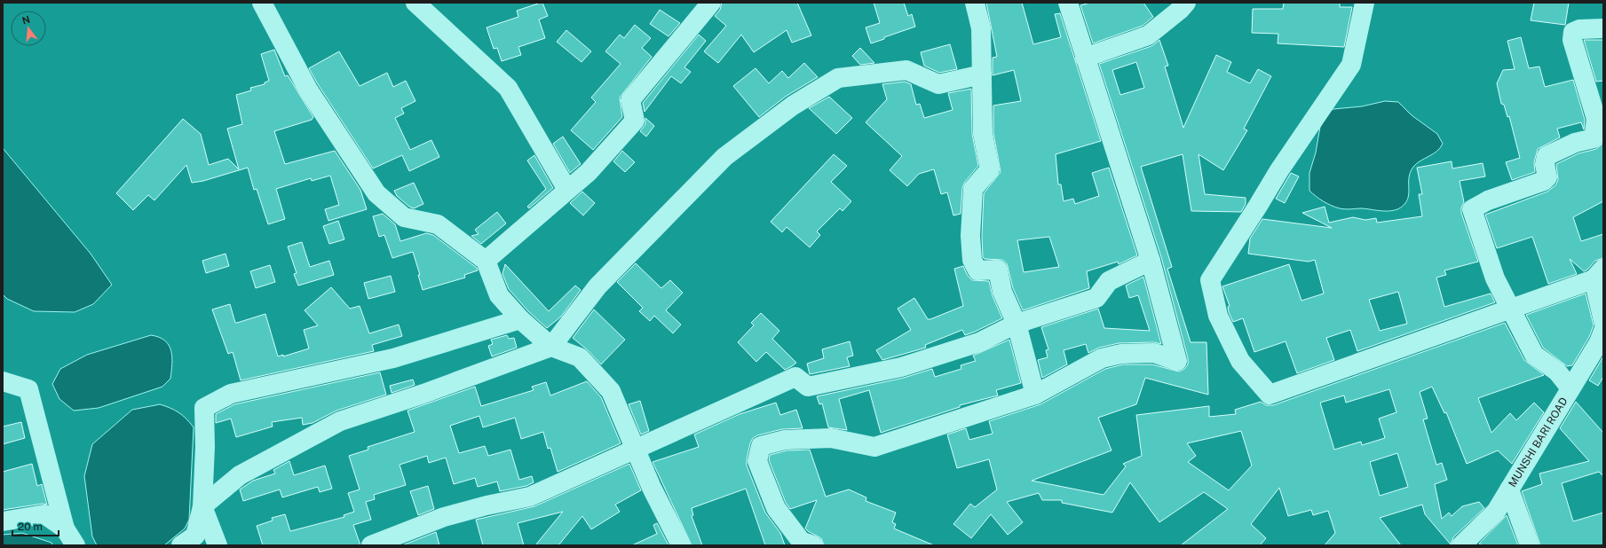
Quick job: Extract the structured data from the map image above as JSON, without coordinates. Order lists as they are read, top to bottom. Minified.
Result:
{"streets":{"street":["MUNSHI BARI ROAD"]},"scale_bar":"20 m","north":"top"}
